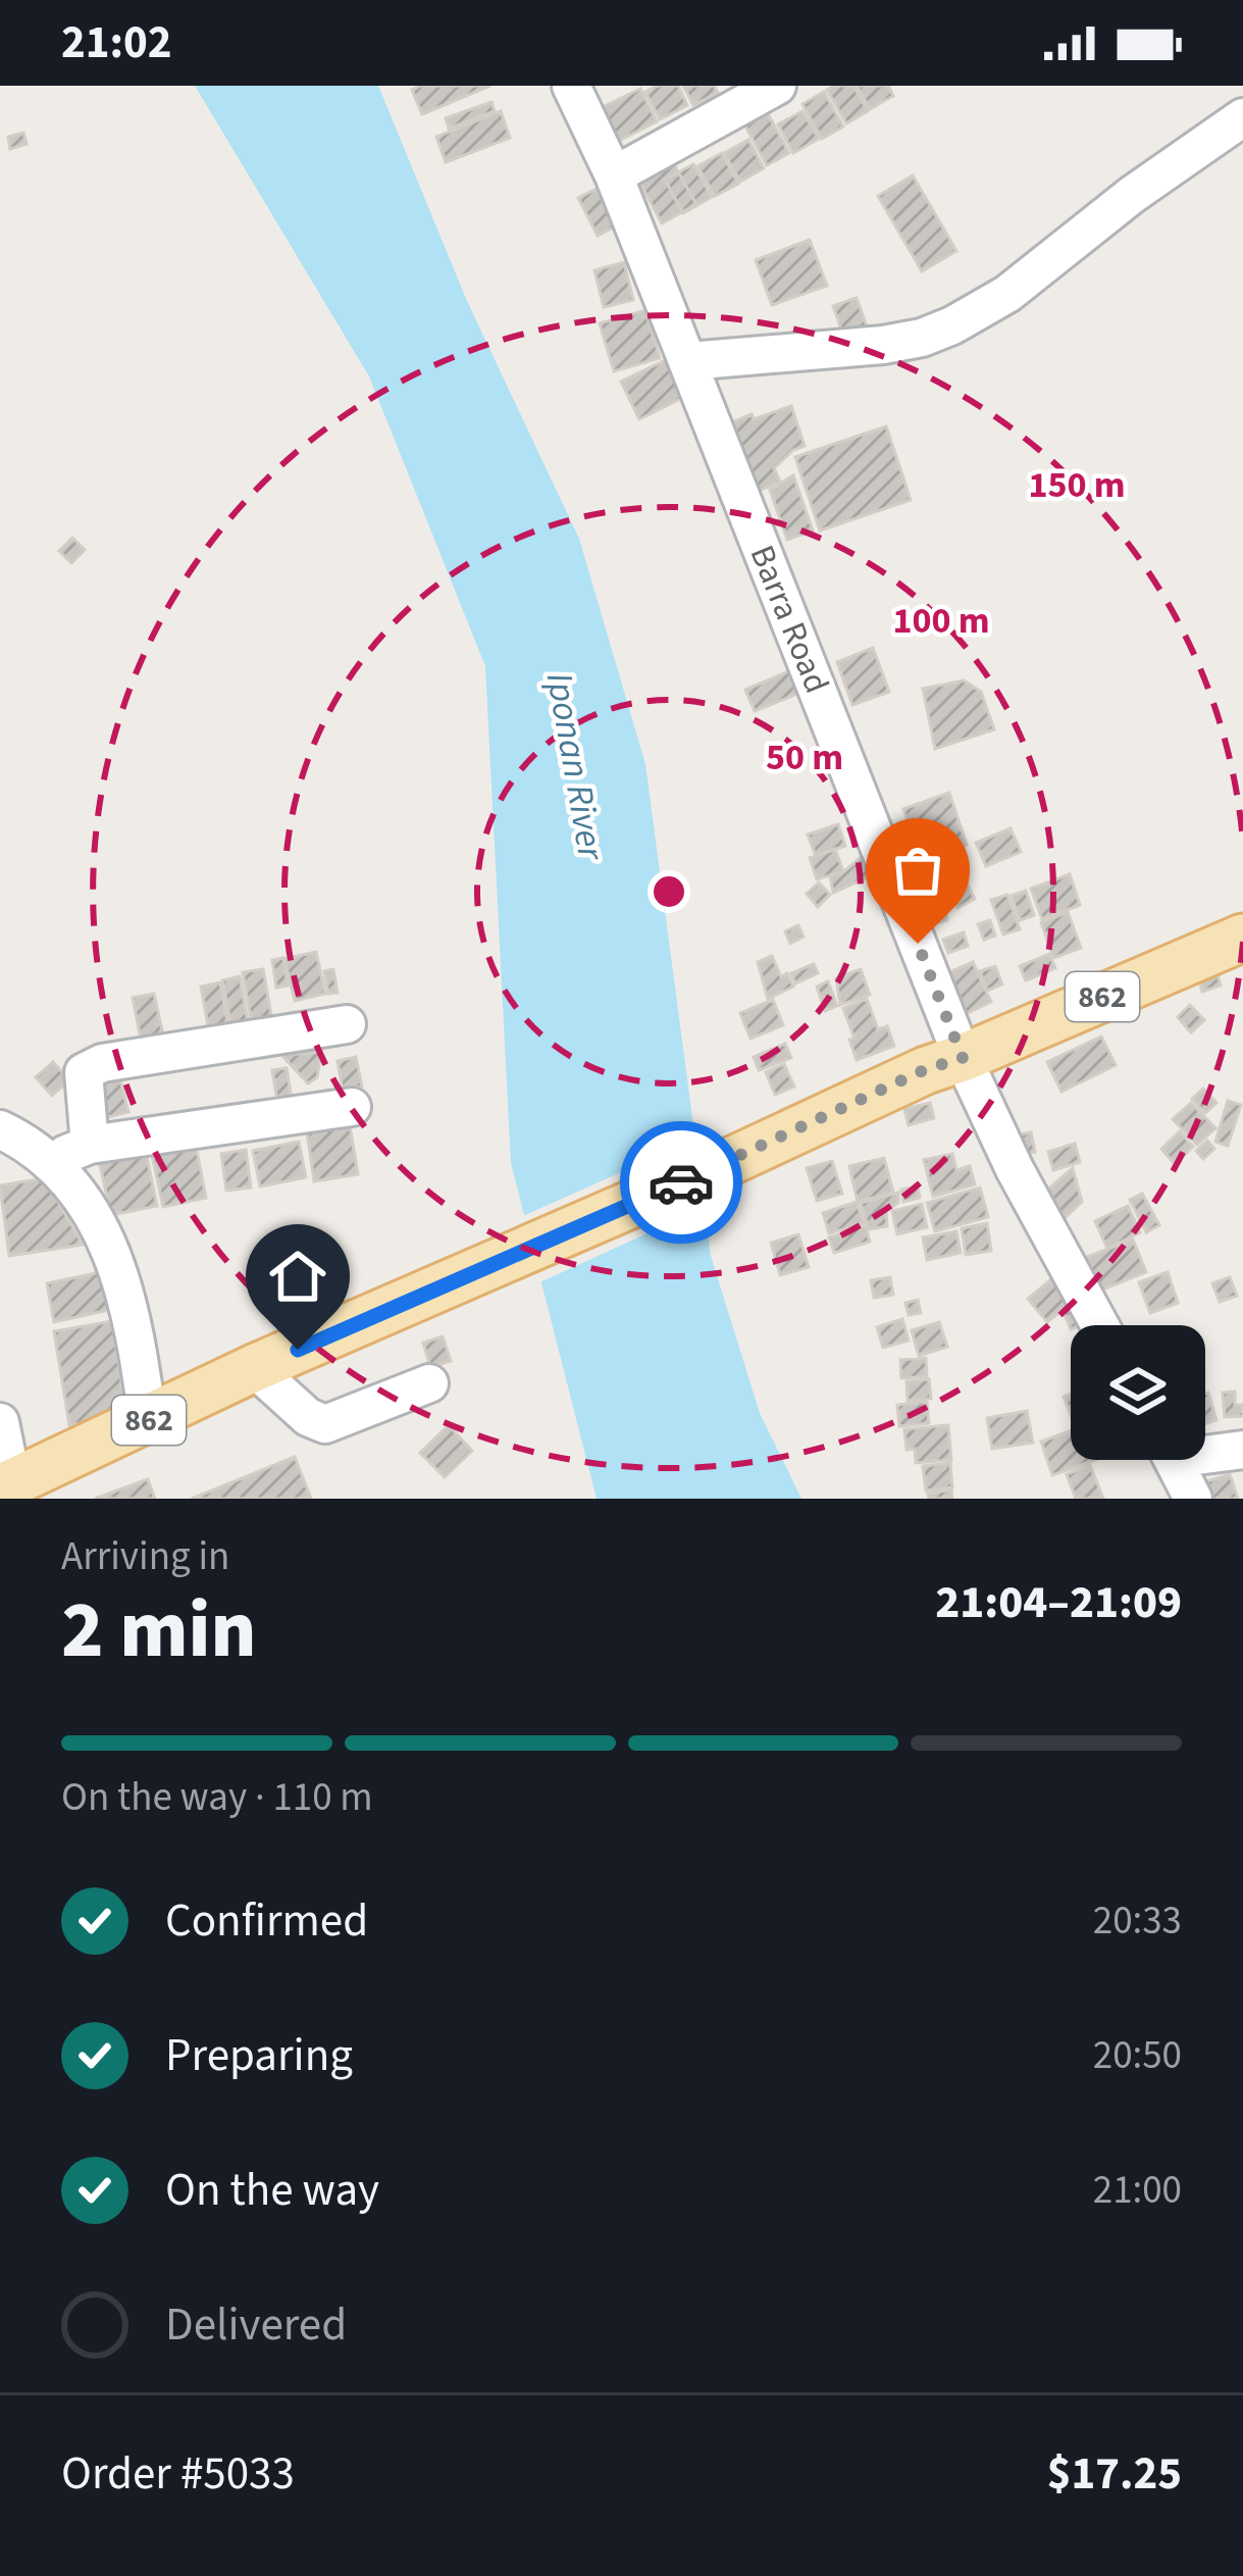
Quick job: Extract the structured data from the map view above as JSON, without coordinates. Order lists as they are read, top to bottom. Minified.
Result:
{"streets":{"main road":["862"],"street":["Barra Road"]},"crossings":[["Barra Road","862"]],"water":["Iponan River"],"page":{"status":"21:02","heading":["2 min","Arriving in","21:04–21:09"],"panel":["Order #5033","$17.25"],"bar":"On the way · 110 m","list":[["Confirmed","20:33"],["Preparing","20:50"],["On the way","21:00"],"Delivered"]},"rings":["150 m","100 m","50 m"]}
